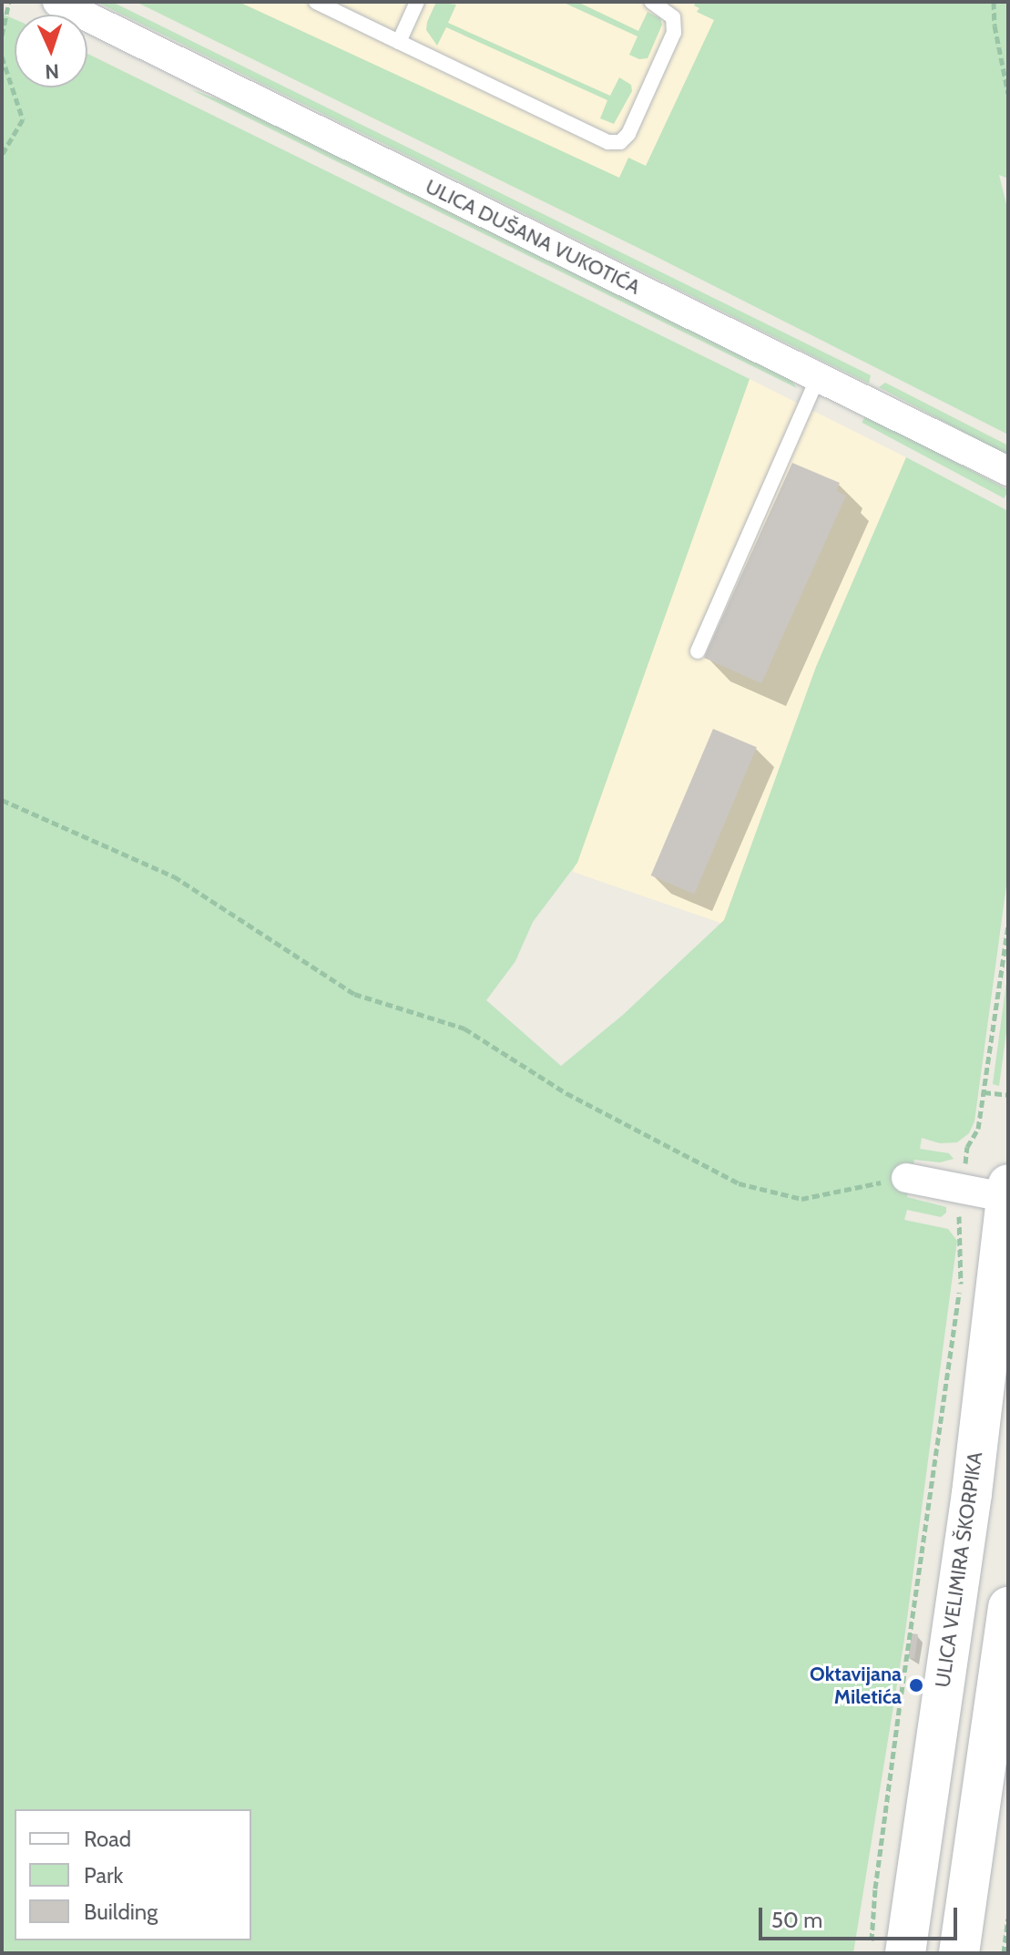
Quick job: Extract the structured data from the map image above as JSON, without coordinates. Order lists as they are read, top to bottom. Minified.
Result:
{"streets":{"main road":["ULICA VELIMIRA ŠKORPIKA"],"street":["ULICA DUŠANA VUKOTIĆA"]},"places":["Oktavijana Miletića"],"legend":["Road","Park","Building"],"scale_bar":"50 m","north":"bottom"}
